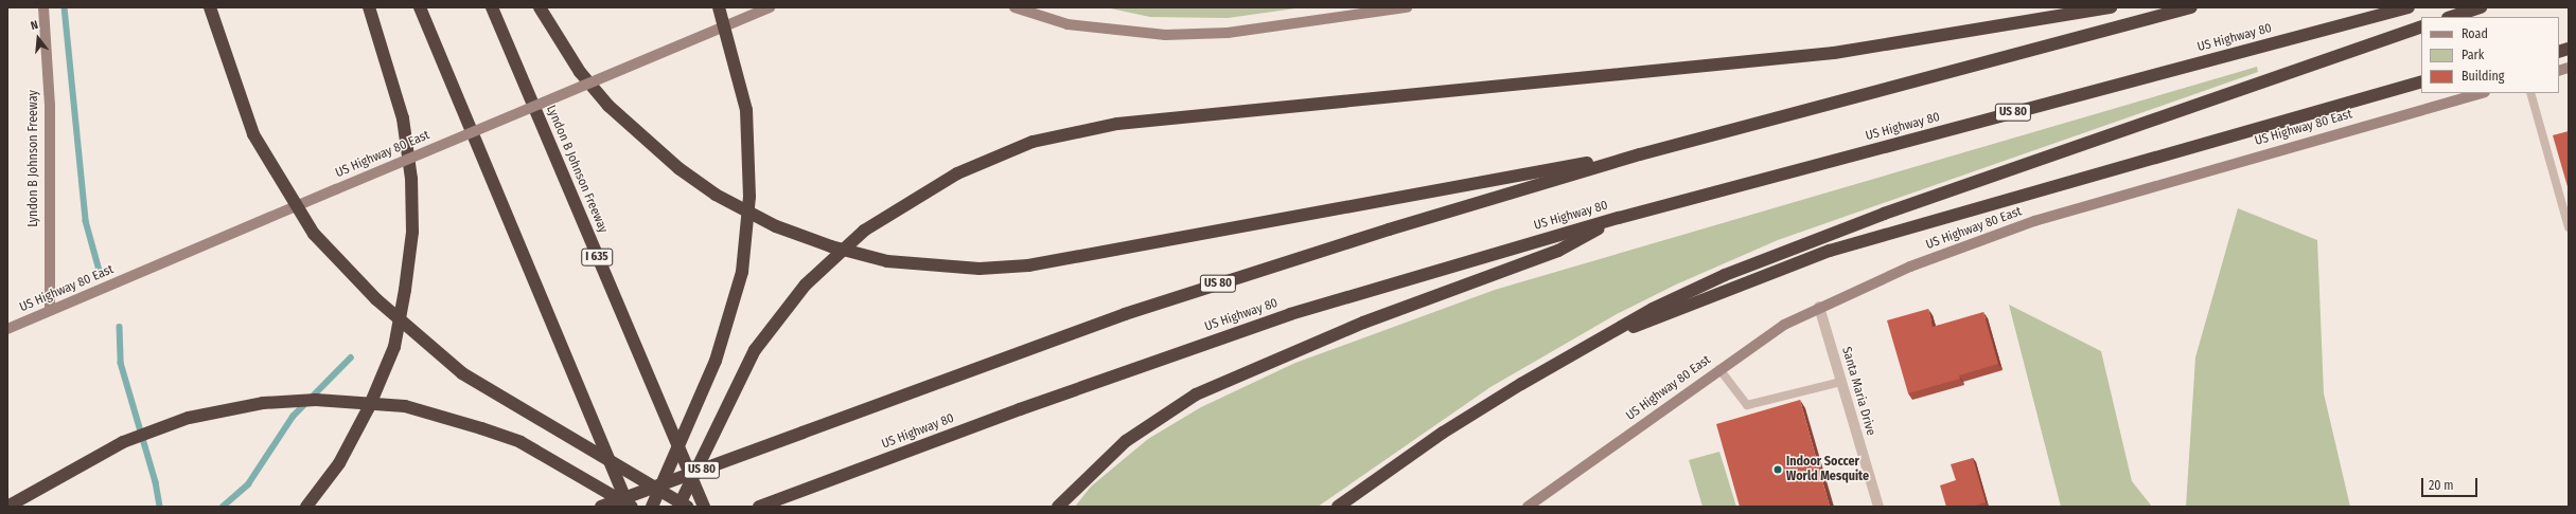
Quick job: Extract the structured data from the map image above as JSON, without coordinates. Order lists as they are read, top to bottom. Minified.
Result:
{"streets":{"highway":["US Highway 80","US 80","Lyndon B Johnson Freeway","I 635"],"main road":["US Highway 80 East"],"street":["Santa Maria Drive"]},"crossings":[["US Highway 80 East","Lyndon B Johnson Freeway"],["US Highway 80 East","Santa Maria Drive"]],"places":["Indoor Soccer World Mesquite"],"legend":["Road","Park","Building"],"scale_bar":"20 m","north":"top"}
